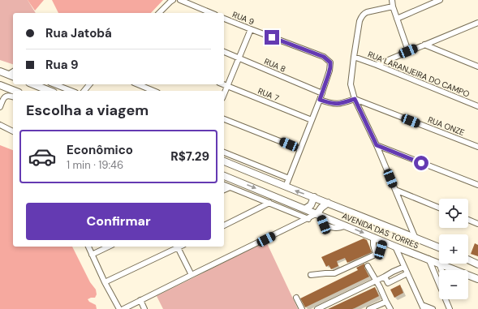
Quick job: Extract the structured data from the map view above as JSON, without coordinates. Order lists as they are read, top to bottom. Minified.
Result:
{"streets":{"main road":["AVENIDA DAS TORRES"],"street":["RUA 9","RUA 8","RUA LARANJEIRA DO CAMPO","RUA 7","RUA ONZE"]},"crossings":[["RUA 9","RUA 8"]],"page":{"banner":["Rua Jatobá","Rua 9"],"heading":"Escolha a viagem","list":[{"name":"Econômico","note":"1 min · 19:46","value":"R$7.29"}],"buttons":"Confirmar","map_buttons":["+","−"]}}
